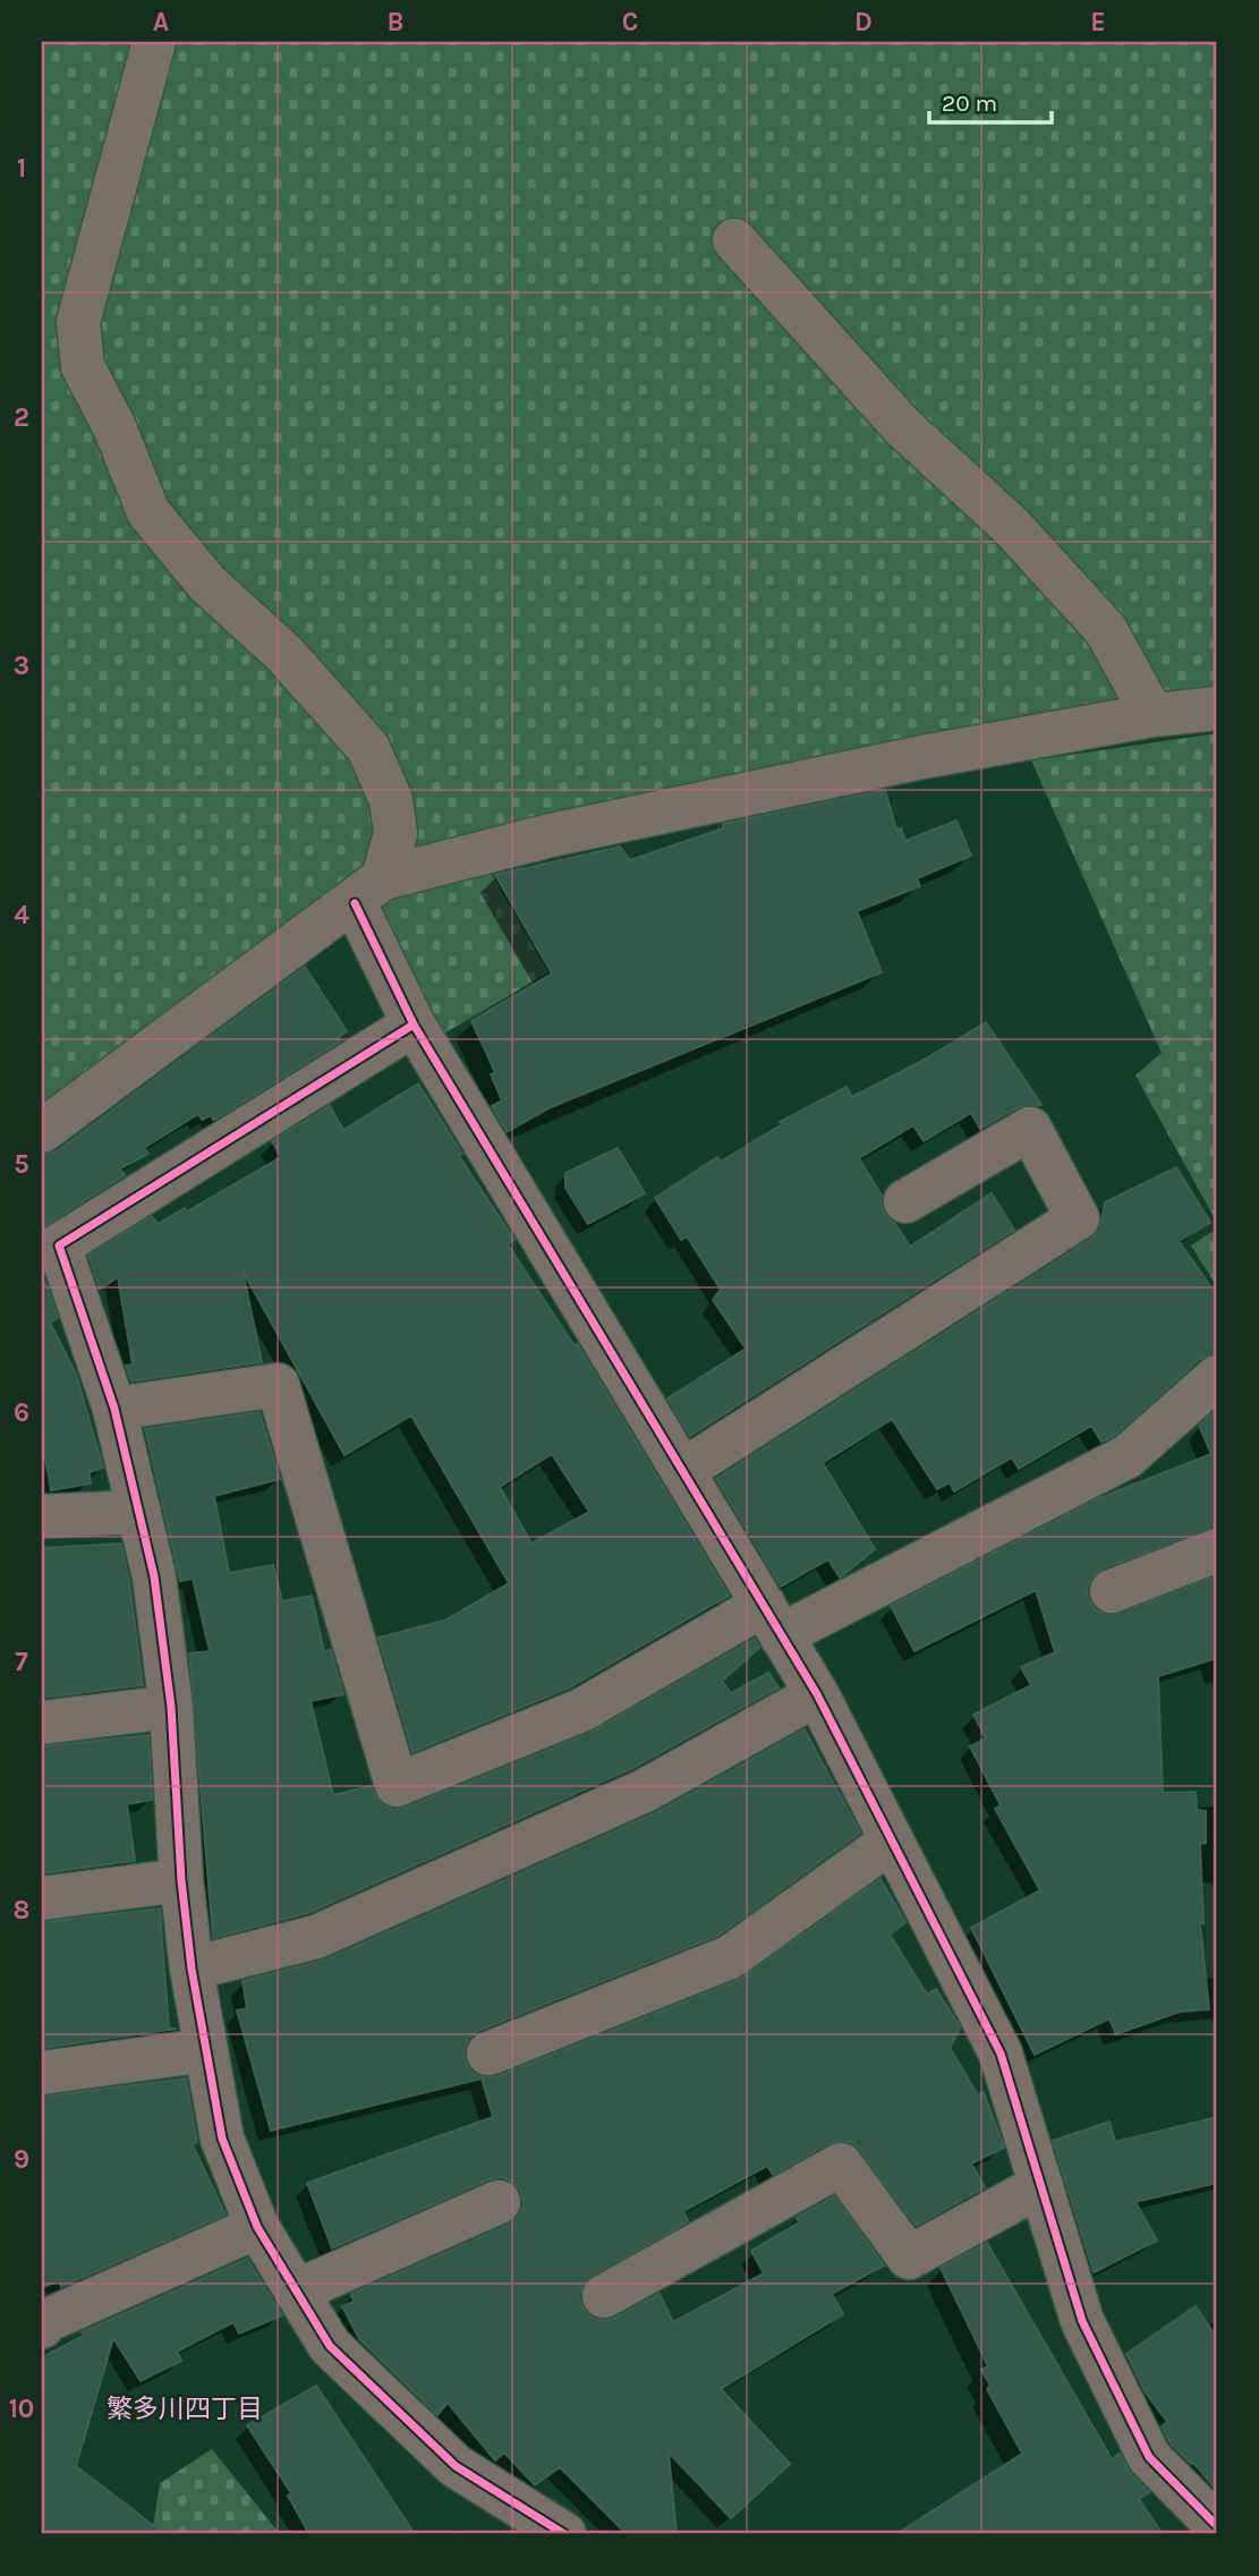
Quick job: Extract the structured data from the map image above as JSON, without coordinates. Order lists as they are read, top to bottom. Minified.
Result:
{"districts":["繁多川四丁目"],"scale_bar":"20 m","grid":{"columns":["A","B","C","D","E"],"rows":["1","2","3","4","5","6","7","8","9","10"]}}
